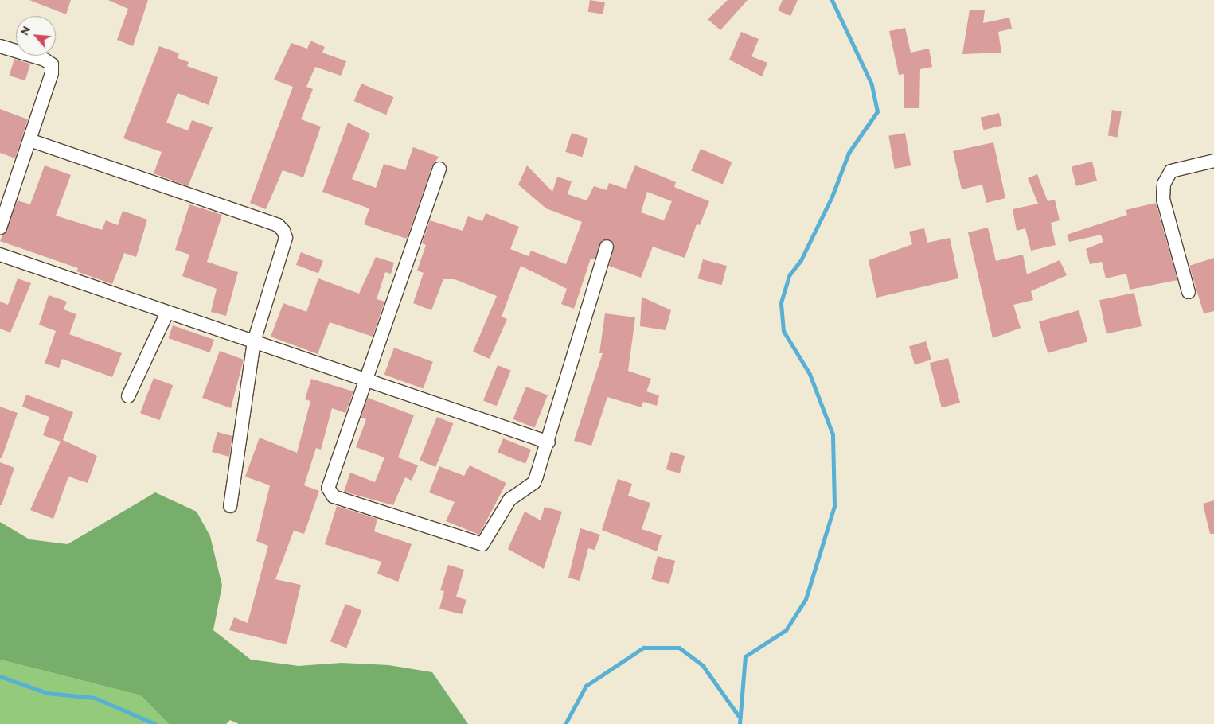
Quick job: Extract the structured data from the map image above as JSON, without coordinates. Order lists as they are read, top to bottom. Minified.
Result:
{"north":"top left"}
